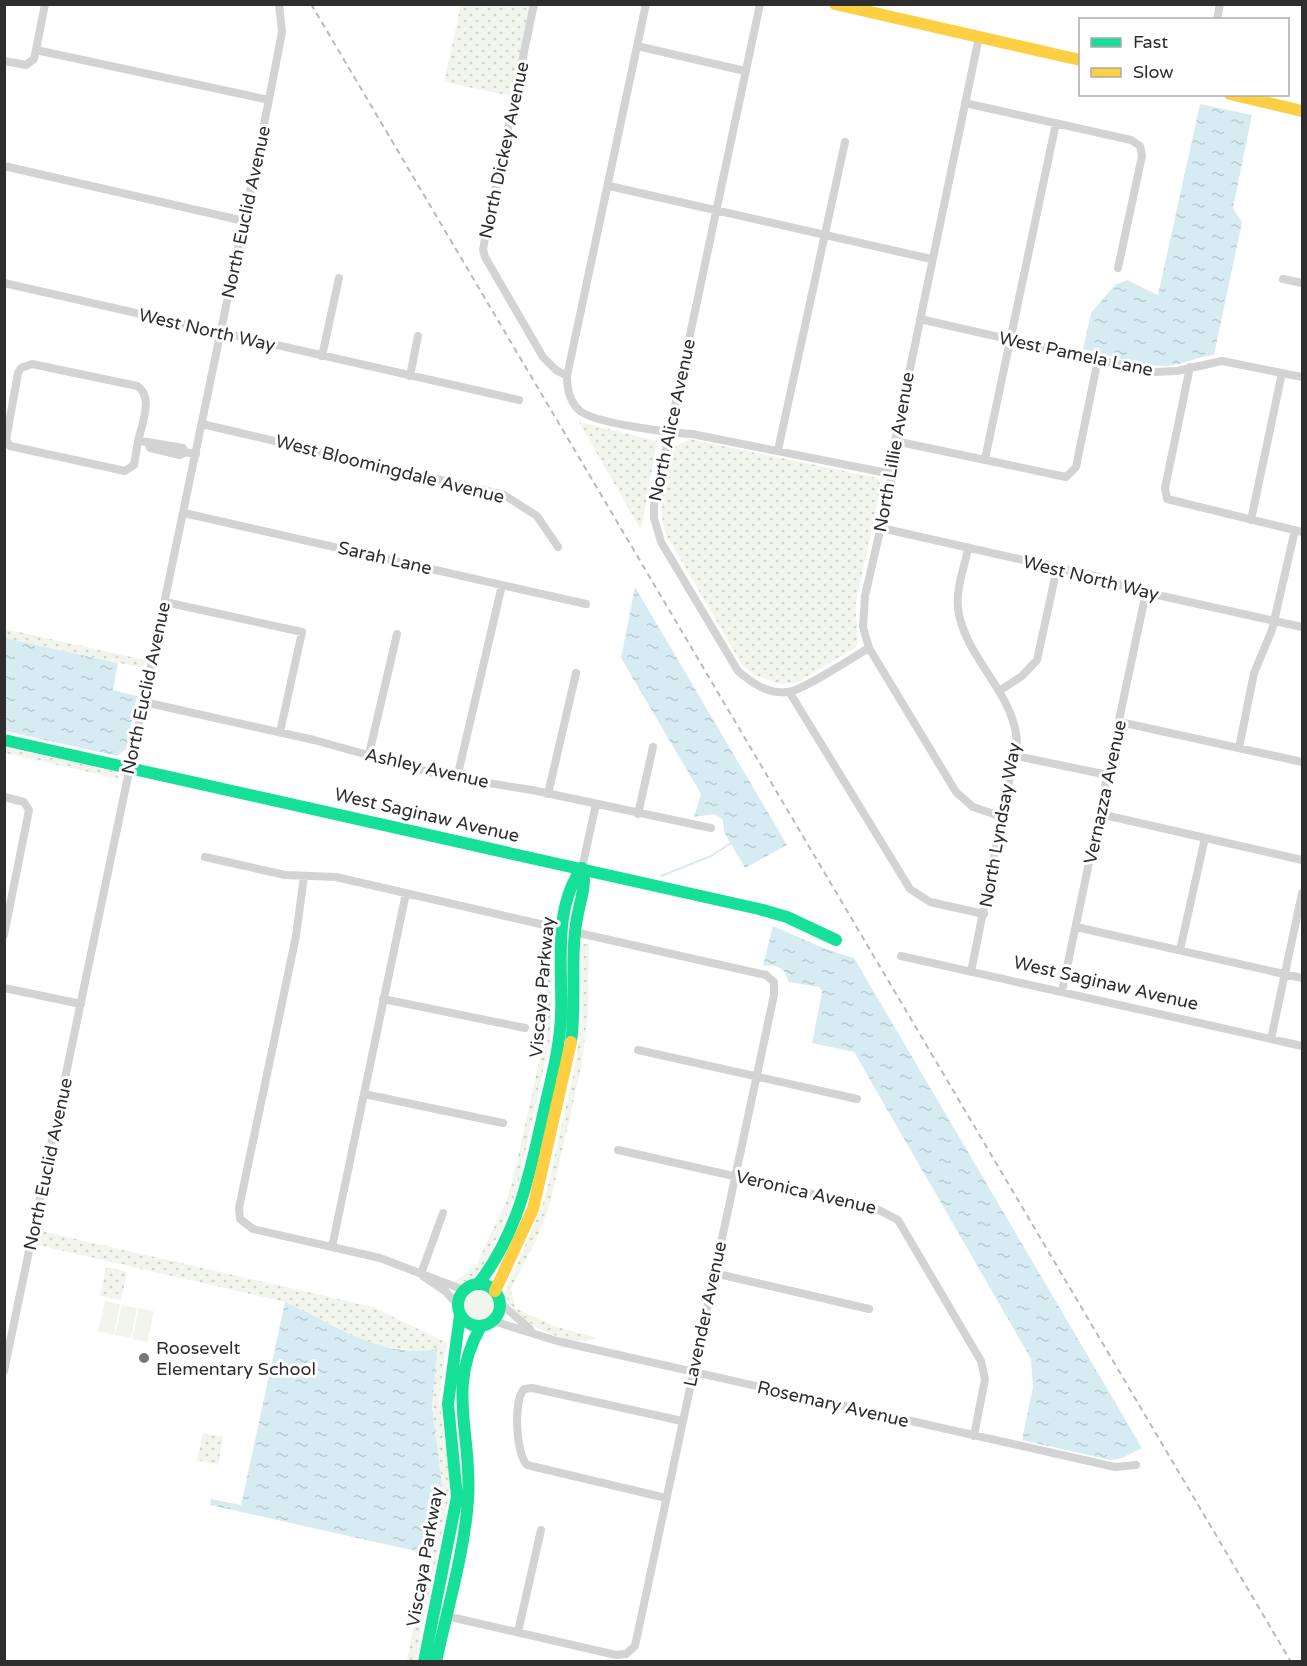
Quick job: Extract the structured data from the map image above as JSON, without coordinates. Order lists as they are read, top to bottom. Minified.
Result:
{"streets":{"street":["North Dickey Avenue","North Euclid Avenue","West North Way","West Pamela Lane","North Alice Avenue","North Lillie Avenue","West Bloomingdale Avenue","Sarah Lane","Ashley Avenue","Vernazza Avenue","West Saginaw Avenue","North Lyndsay Way","Viscaya Parkway","Veronica Avenue","Lavender Avenue","Rosemary Avenue"]},"crossings":[["North Euclid Avenue","West North Way"],["North Euclid Avenue","West Bloomingdale Avenue"],["North Euclid Avenue","Sarah Lane"],["North Euclid Avenue","Ashley Avenue"],["North Euclid Avenue","West Saginaw Avenue"],["West North Way","North Lillie Avenue"],["West North Way","Vernazza Avenue"],["West North Way","North Lyndsay Way"],["West Pamela Lane","North Lillie Avenue"],["North Lillie Avenue","North Lyndsay Way"],["Vernazza Avenue","West Saginaw Avenue"],["West Saginaw Avenue","North Lyndsay Way"],["West Saginaw Avenue","Viscaya Parkway"],["Viscaya Parkway","Lavender Avenue"],["Viscaya Parkway","Rosemary Avenue"],["Veronica Avenue","Lavender Avenue"],["Veronica Avenue","Rosemary Avenue"],["Lavender Avenue","Rosemary Avenue"]],"places":["Roosevelt Elementary School"],"legend":["Fast","Slow"]}
